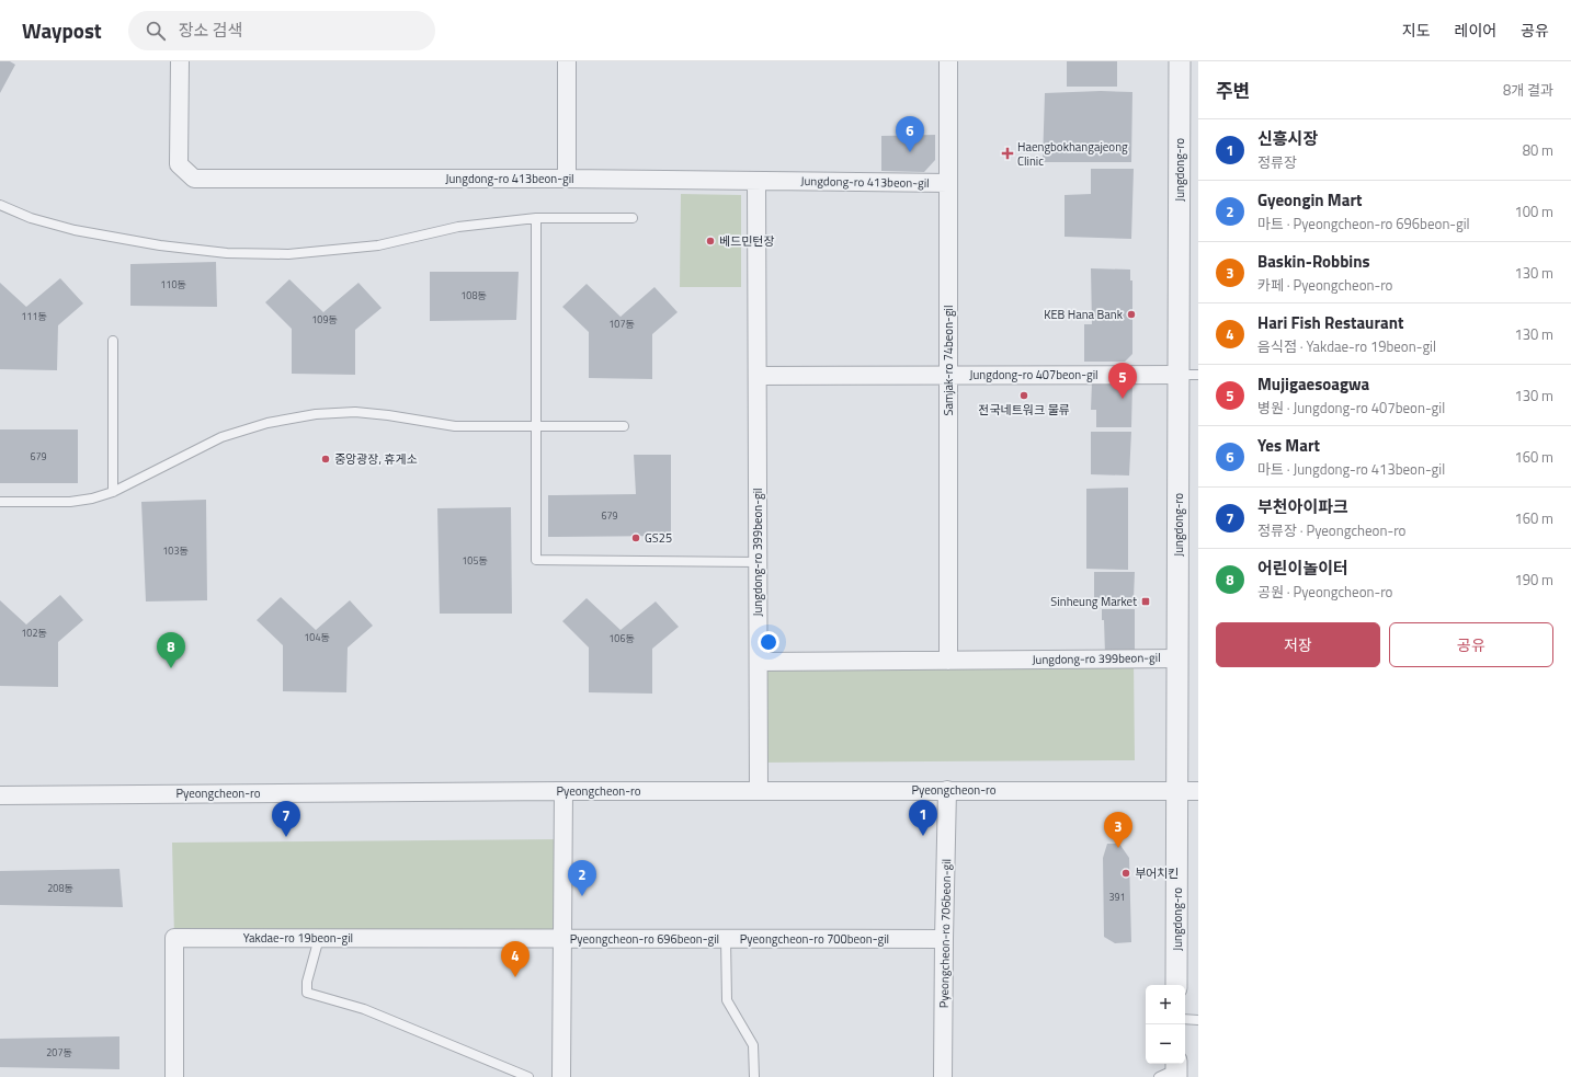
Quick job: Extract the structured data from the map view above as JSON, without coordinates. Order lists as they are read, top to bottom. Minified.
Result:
{"streets":{"street":["Jungdong-ro","Jungdong-ro 413beon-gil","Samjak-ro 74beon-gil","Jungdong-ro 407beon-gil","Jungdong-ro 399beon-gil","Pyeongcheon-ro","Pyeongcheon-ro 706beon-gil","Yakdae-ro 19beon-gil","Pyeongcheon-ro 696beon-gil","Pyeongcheon-ro 700beon-gil"]},"crossings":[["Jungdong-ro","Jungdong-ro 407beon-gil"],["Jungdong-ro","Jungdong-ro 399beon-gil"],["Jungdong-ro","Pyeongcheon-ro"],["Jungdong-ro 413beon-gil","Samjak-ro 74beon-gil"],["Jungdong-ro 413beon-gil","Jungdong-ro 399beon-gil"],["Samjak-ro 74beon-gil","Jungdong-ro 407beon-gil"],["Samjak-ro 74beon-gil","Jungdong-ro 399beon-gil"],["Jungdong-ro 407beon-gil","Jungdong-ro 399beon-gil"],["Pyeongcheon-ro","Pyeongcheon-ro 706beon-gil"],["Pyeongcheon-ro","Pyeongcheon-ro 696beon-gil"],["Pyeongcheon-ro 706beon-gil","Pyeongcheon-ro 700beon-gil"],["Yakdae-ro 19beon-gil","Pyeongcheon-ro 696beon-gil"],["Pyeongcheon-ro 696beon-gil","Pyeongcheon-ro 700beon-gil"]],"places":{"health":["Haengbokhangajeong Clinic"],"other":["베드민턴장","KEB Hana Bank","전국네트워크 물류","중앙광장, 휴게소","GS25","부어치킨"],"transit":["Sinheung Market"]},"house_numbers":["110동","108동","111동","109동","107동","679","679","103동","105동","102동","104동","106동","208동","391","207동"],"page":{"header":"Waypost","search":"장소 검색","nav":["지도","레이어","공유"],"heading":["주변","8개 결과"],"pins":["6","5","8","1","7","3","2","4"],"list":[{"mark":"1","name":"신흥시장","note":"정류장","value":"80 m"},{"mark":"2","name":"Gyeongin Mart","note":"마트 · Pyeongcheon-ro 696beon-gil","value":"100 m"},{"mark":"3","name":"Baskin-Robbins","note":"카페 · Pyeongcheon-ro","value":"130 m"},{"mark":"4","name":"Hari Fish Restaurant","note":"음식점 · Yakdae-ro 19beon-gil","value":"130 m"},{"mark":"5","name":"Mujigaesoagwa","note":"병원 · Jungdong-ro 407beon-gil","value":"130 m"},{"mark":"6","name":"Yes Mart","note":"마트 · Jungdong-ro 413beon-gil","value":"160 m"},{"mark":"7","name":"부천아이파크","note":"정류장 · Pyeongcheon-ro","value":"160 m"},{"mark":"8","name":"어린이놀이터","note":"공원 · Pyeongcheon-ro","value":"190 m"}],"buttons":["저장","공유"],"map_buttons":["+","−"]}}
